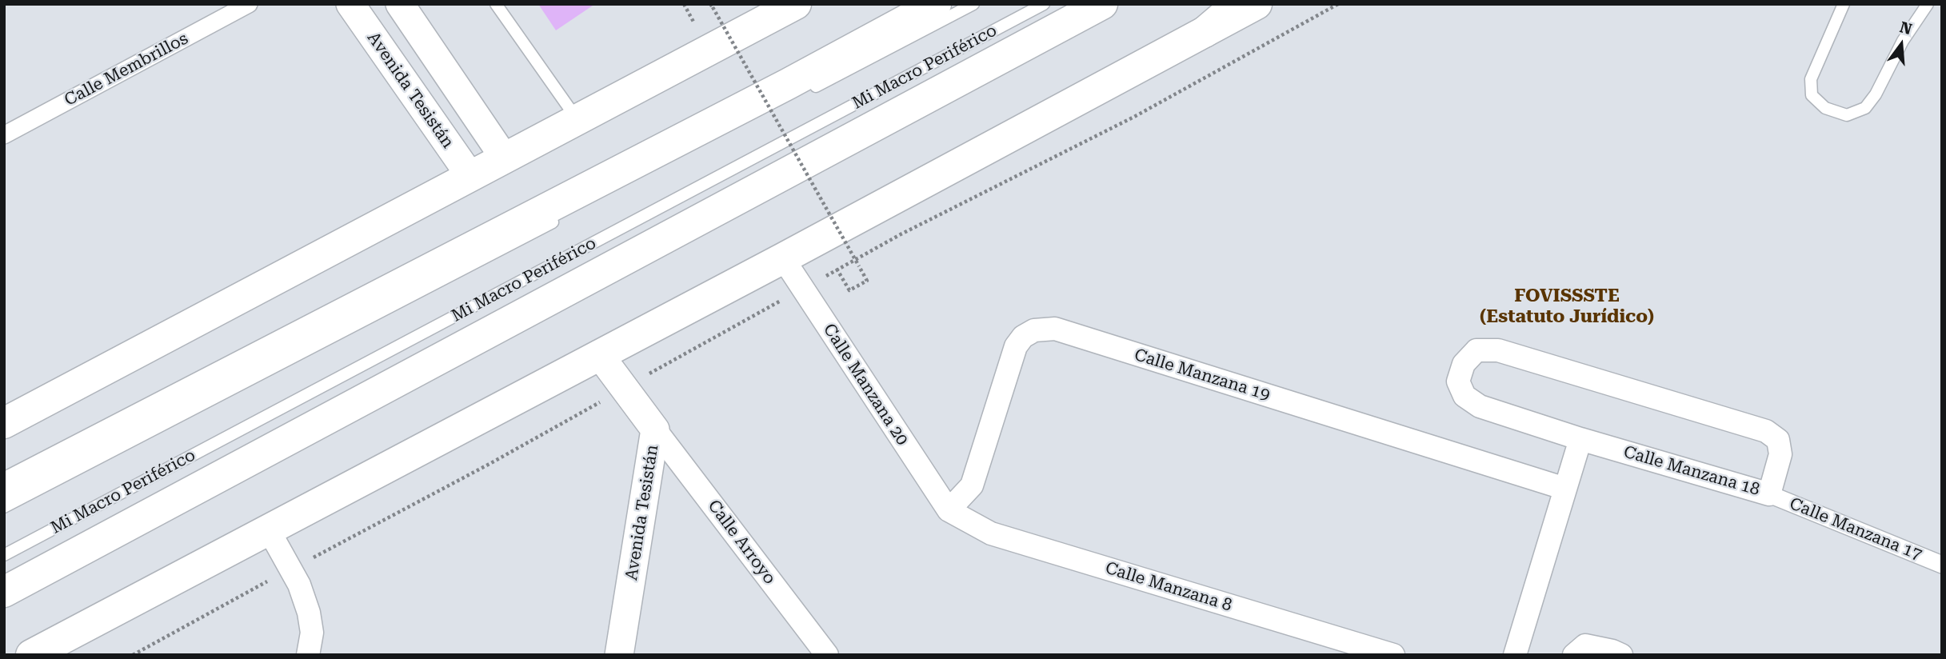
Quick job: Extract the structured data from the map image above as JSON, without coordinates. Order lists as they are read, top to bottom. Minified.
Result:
{"streets":{"street":["Calle Membrillos","Avenida Tesistán","Calle Manzana 19","Calle Manzana 20","Calle Manzana 18","Calle Manzana 17","Calle Arroyo","Calle Manzana 8"],"lane":["Mi Macro Periférico"]},"crossings":[["Avenida Tesistán","Calle Arroyo"],["Calle Manzana 19","Calle Manzana 20"],["Calle Manzana 19","Calle Manzana 8"],["Calle Manzana 20","Calle Manzana 8"],["Calle Manzana 18","Calle Manzana 17"]],"districts":["FOVISSSTE (Estatuto Jurídico)"],"north":"top"}
